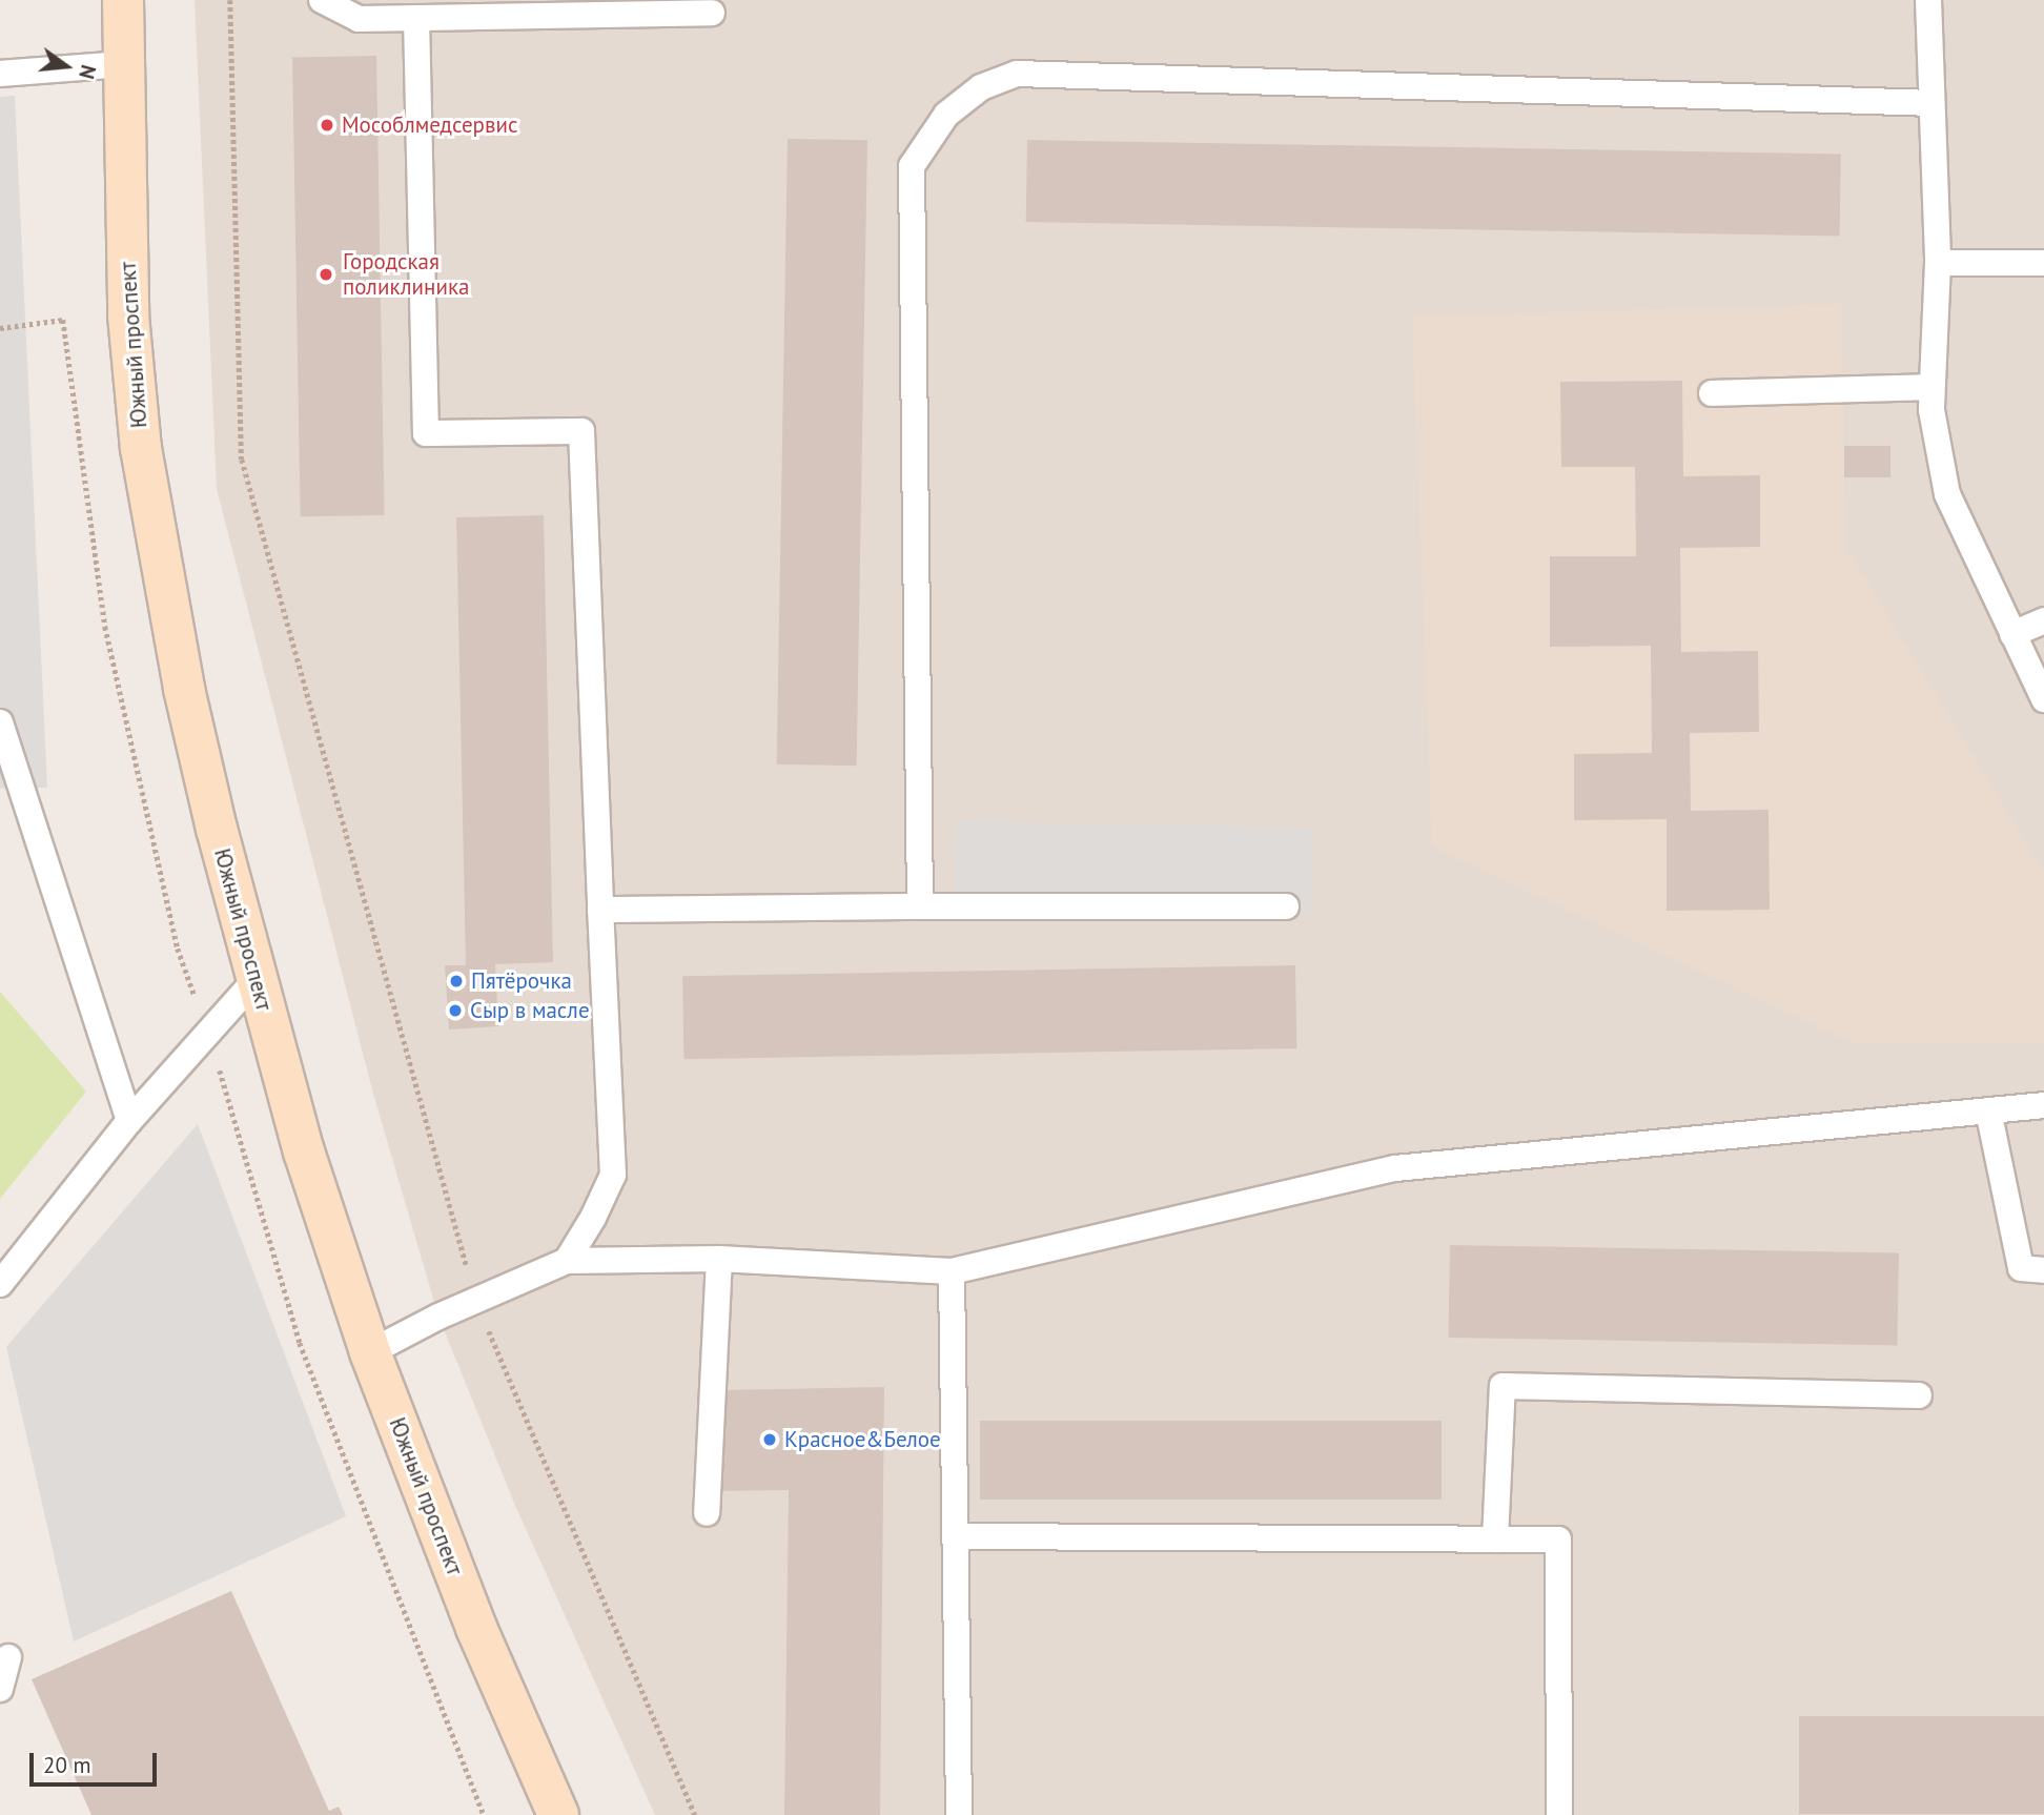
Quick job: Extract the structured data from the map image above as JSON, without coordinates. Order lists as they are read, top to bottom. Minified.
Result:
{"streets":{"main road":["Южный проспект"]},"places":["Мособлмедсервис","Городская поликлиника","Пятёрочка","Сыр в масле","Красное&Белое"],"scale_bar":"20 m","north":"right"}
